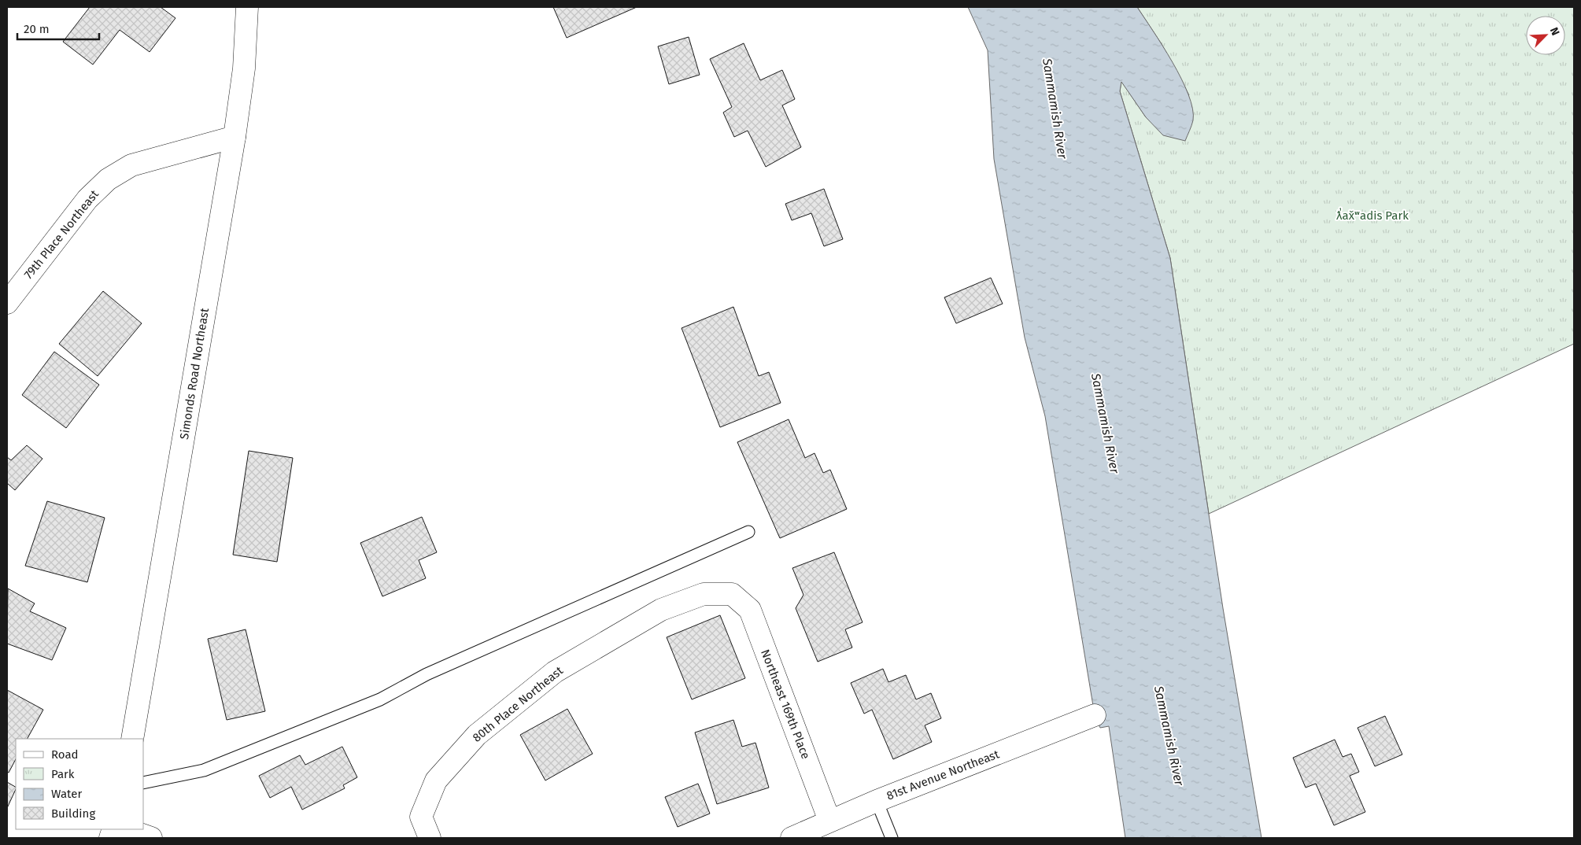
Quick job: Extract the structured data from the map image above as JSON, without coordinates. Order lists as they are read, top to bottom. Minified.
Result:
{"streets":{"street":["79th Place Northeast","Simonds Road Northeast","80th Place Northeast","Northeast 169th Place","81st Avenue Northeast"]},"crossings":[["79th Place Northeast","Simonds Road Northeast"],["80th Place Northeast","Northeast 169th Place"],["Northeast 169th Place","81st Avenue Northeast"]],"water":["Sammamish River"],"parks":["ƛ̕ax̌ʷadis Park"],"legend":["Road","Park","Water","Building"],"scale_bar":"20 m","north":"top right"}
